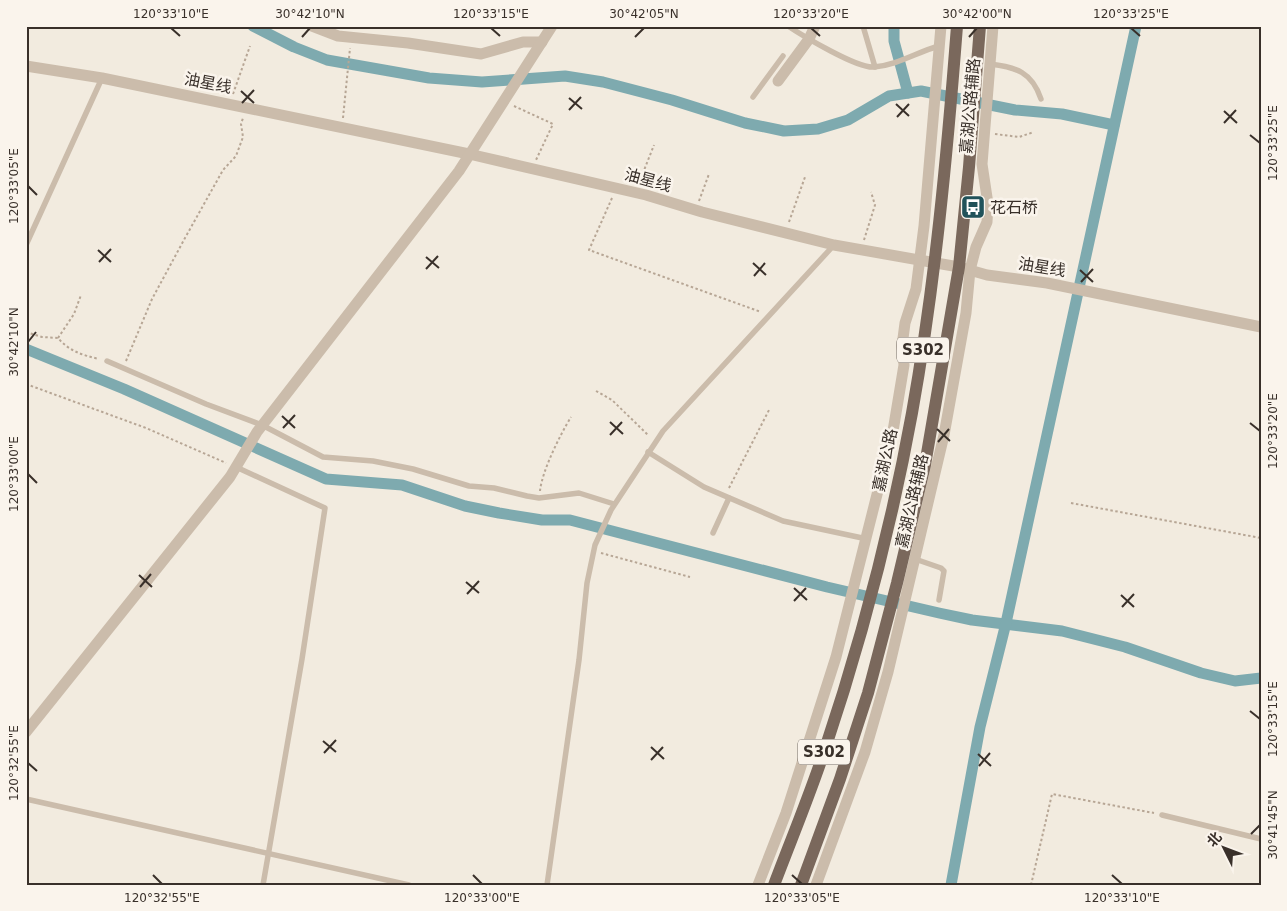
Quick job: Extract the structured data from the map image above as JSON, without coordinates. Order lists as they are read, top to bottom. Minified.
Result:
{"streets":{"main road":["S302","嘉湖公路"],"street":["油星线","嘉湖公路辅路"]},"crossings":[["油星线","嘉湖公路辅路"],["油星线","S302"],["油星线","嘉湖公路"],["嘉湖公路辅路","S302"]],"places":{"bus stop":["花石桥"]},"north":"top left","coordinates":["120°33'10\"E","30°42'10\"N","120°33'15\"E","30°42'05\"N","120°33'20\"E","30°42'00\"N","120°33'25\"E","120°33'05\"E","120°33'00\"E","120°32'55\"E","30°41'45\"N"]}
